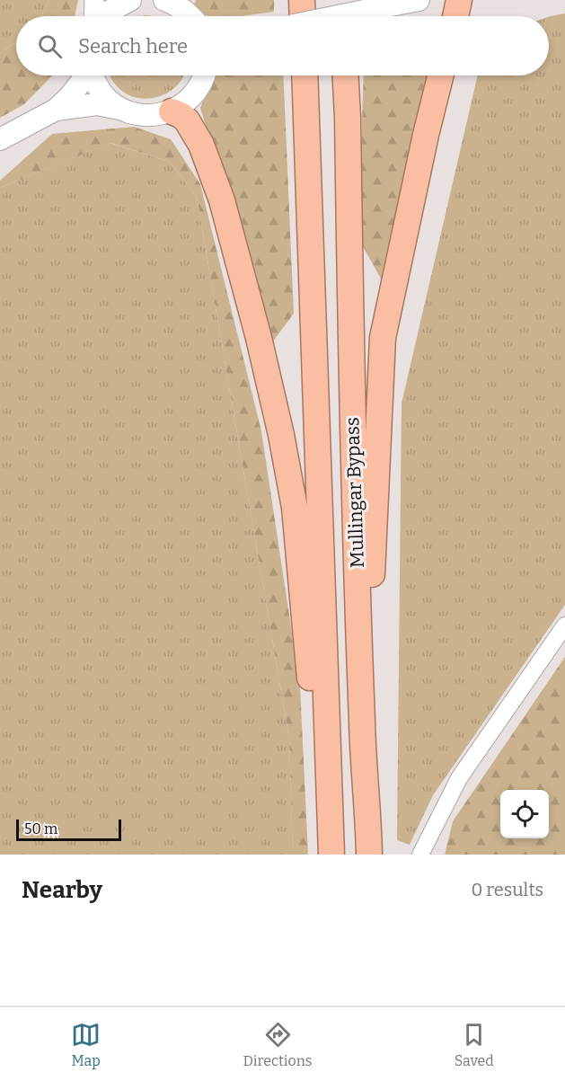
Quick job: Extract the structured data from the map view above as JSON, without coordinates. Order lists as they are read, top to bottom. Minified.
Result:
{"streets":{"highway":["Mullingar Bypass"]},"scale_bar":"50 m","page":{"search":"Search here","scale":"50 m","heading":["Nearby","0 results"],"nav":["Map","Directions","Saved"]}}
